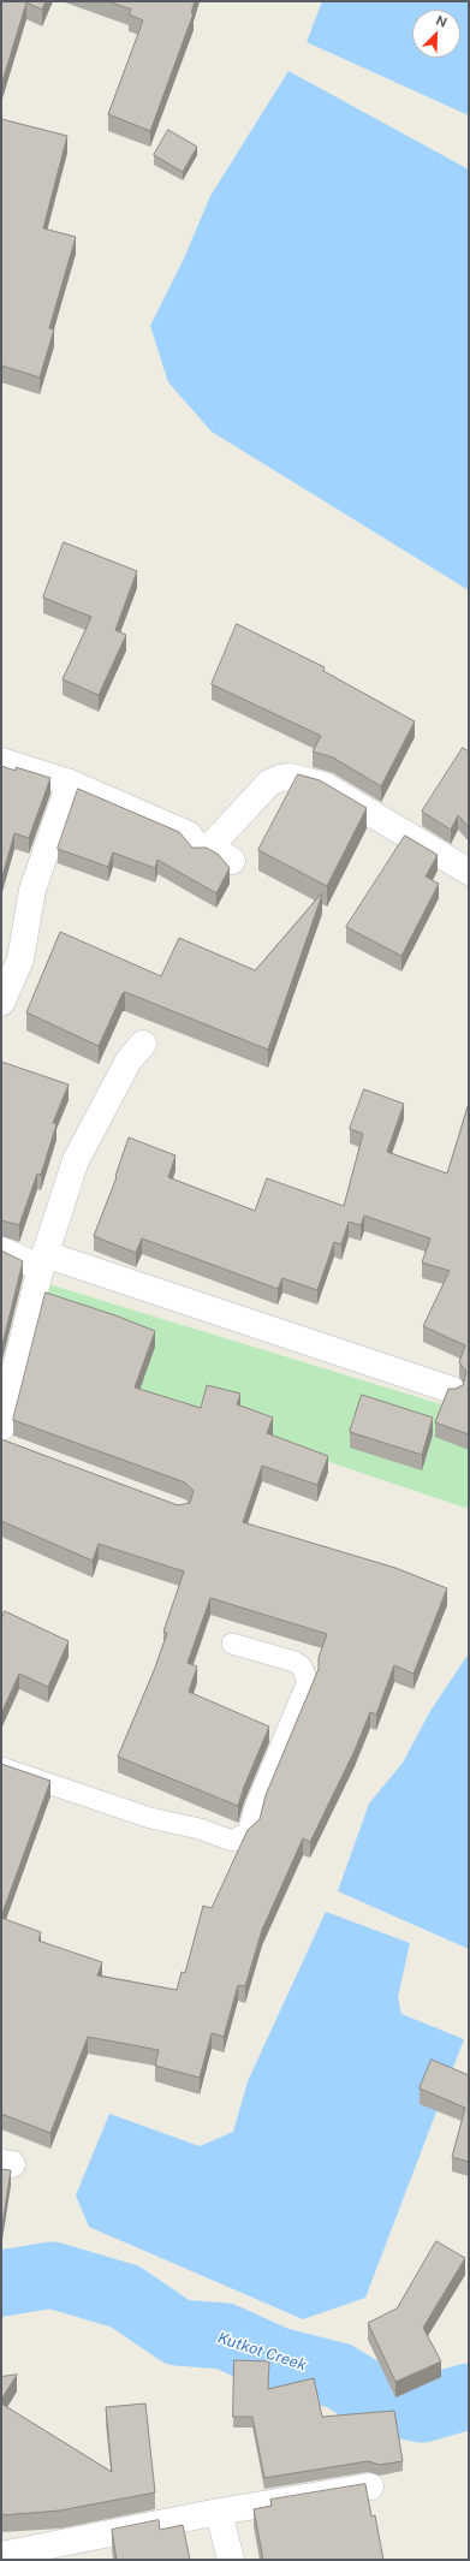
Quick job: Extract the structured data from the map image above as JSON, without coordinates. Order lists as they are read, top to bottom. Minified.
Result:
{"water":["Kutkot Creek"],"north":"top right"}
